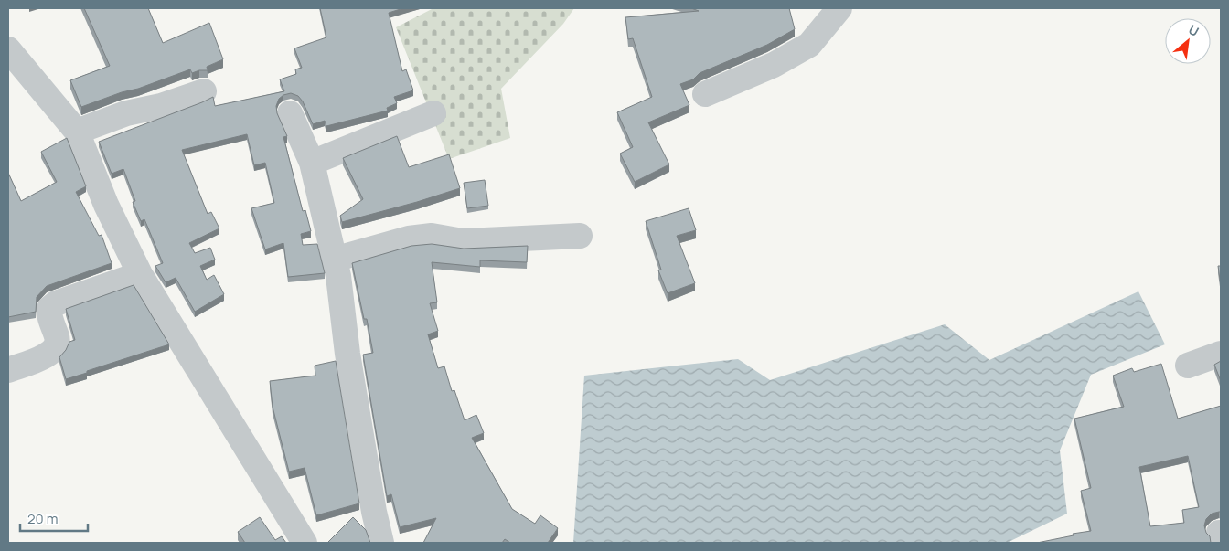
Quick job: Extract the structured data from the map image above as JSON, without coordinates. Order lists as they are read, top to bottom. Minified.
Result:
{"scale_bar":"20 m","north":"top right"}
